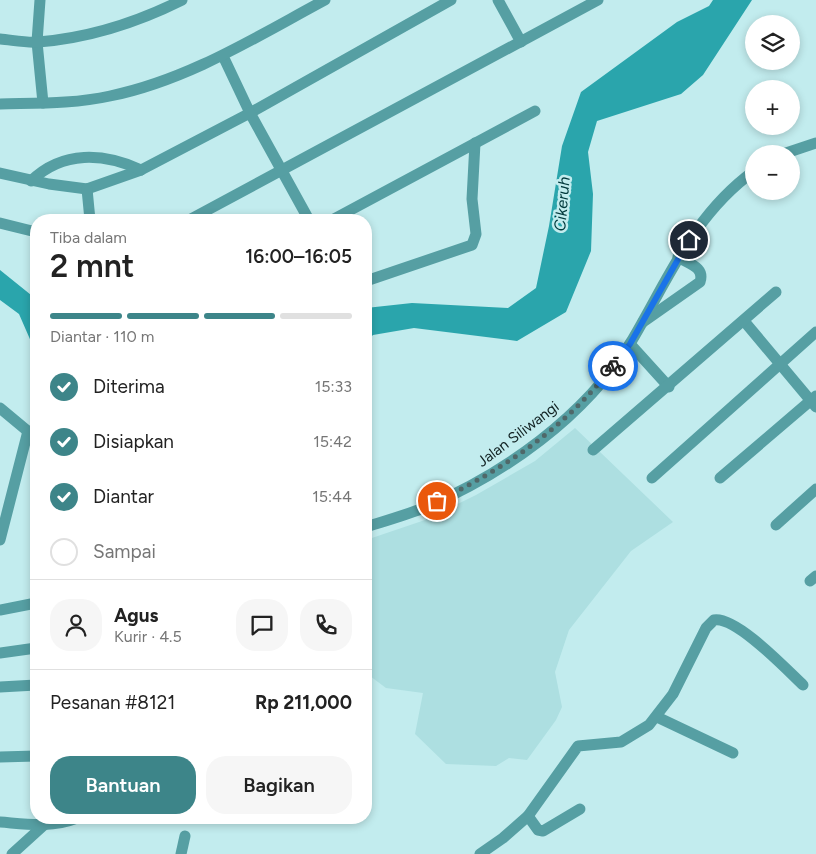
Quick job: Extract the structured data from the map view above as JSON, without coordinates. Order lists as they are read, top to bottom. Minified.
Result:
{"streets":{"street":["Jalan Siliwangi"]},"water":["Cikeruh"],"page":{"map_buttons":["+","−"],"heading":["2 mnt","Tiba dalam","16:00–16:05"],"panel":["Agus","Kurir · 4.5","Pesanan #8121","Rp 211,000"],"bar":"Diantar · 110 m","list":[["Diterima","15:33"],["Disiapkan","15:42"],["Diantar","15:44"],"Sampai"],"buttons":["Bantuan","Bagikan"]}}
